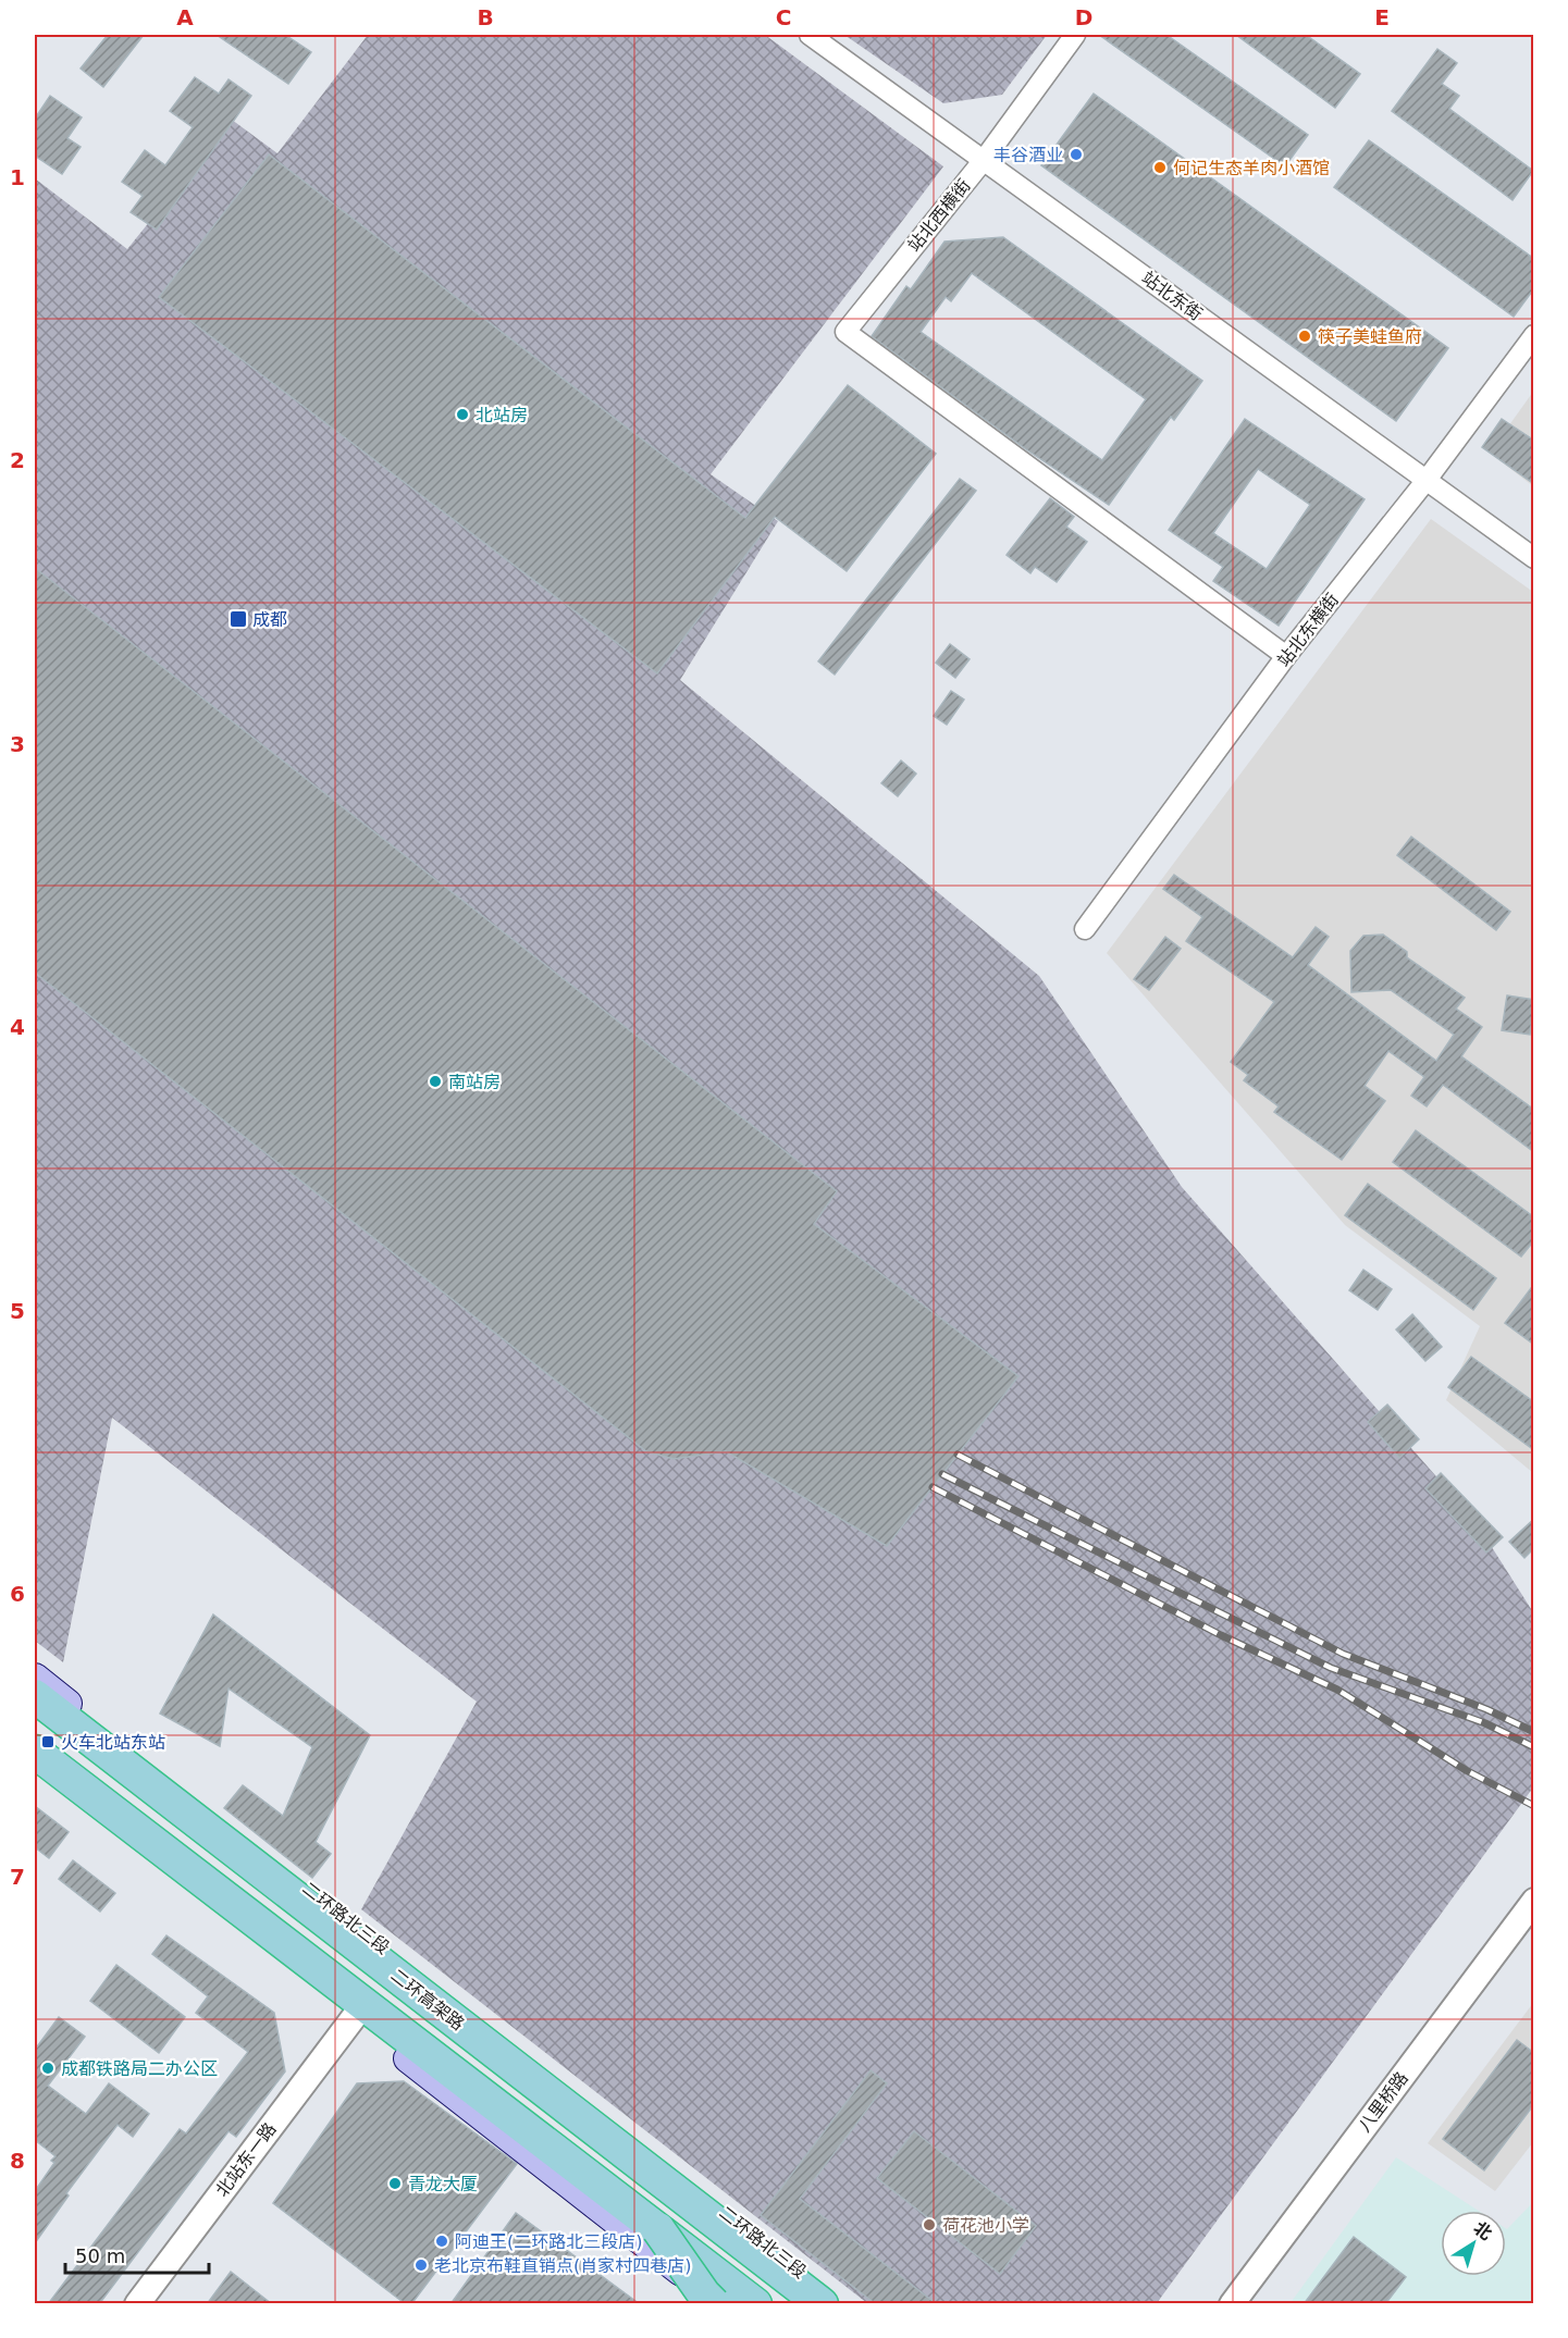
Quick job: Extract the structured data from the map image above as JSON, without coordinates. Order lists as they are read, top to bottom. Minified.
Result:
{"streets":{"highway":["二环高架路"],"main road":["二环路北三段"],"street":["站北西横街","站北东街","站北东横街","八里桥路","北站东一路"]},"crossings":[["站北西横街","站北东街"],["站北西横街","站北东横街"],["站北东街","站北东横街"]],"places":{"other":["丰谷酒业","何记生态羊肉小酒馆","筷子美蛙鱼府","北站房","南站房","成都铁路局二办公区","青龙大厦","荷花池小学","阿迪王(二环路北三段店)","老北京布鞋直销点(肖家村四巷店)"],"transit":["成都","火车北站东站"]},"scale_bar":"50 m","north":"top right","grid":{"columns":["A","B","C","D","E"],"rows":["1","2","3","4","5","6","7","8"]}}
